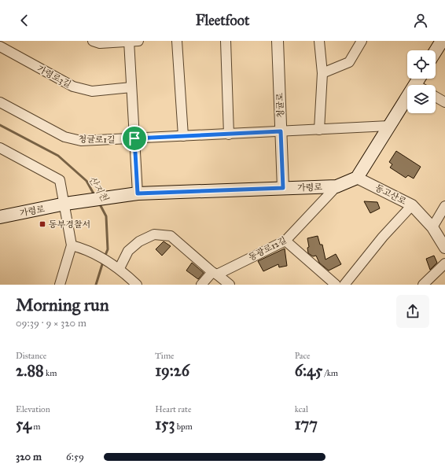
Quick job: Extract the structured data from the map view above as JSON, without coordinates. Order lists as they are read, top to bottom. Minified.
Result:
{"streets":{"main road":["가령로"],"street":["가령로3길","청귤로","청귤로1길","동고산로","동광로12길"]},"crossings":[["청귤로","청귤로1길"],["청귤로","가령로"],["가령로","동고산로"],["가령로","동광로12길"]],"water":["산지천"],"places":{"transit":["동부경찰서"]},"page":{"header":"Fleetfoot","heading":["Morning run","09:39 · 9 × 320 m"],"stats":[["Distance","2.88 km"],["Time","19:26"],["Pace","6:45 /km"],["Elevation","54 m"],["Heart rate","153 bpm"],["kcal","177"]],"list":[{"name":"320 m","note":"6:59"}]}}
